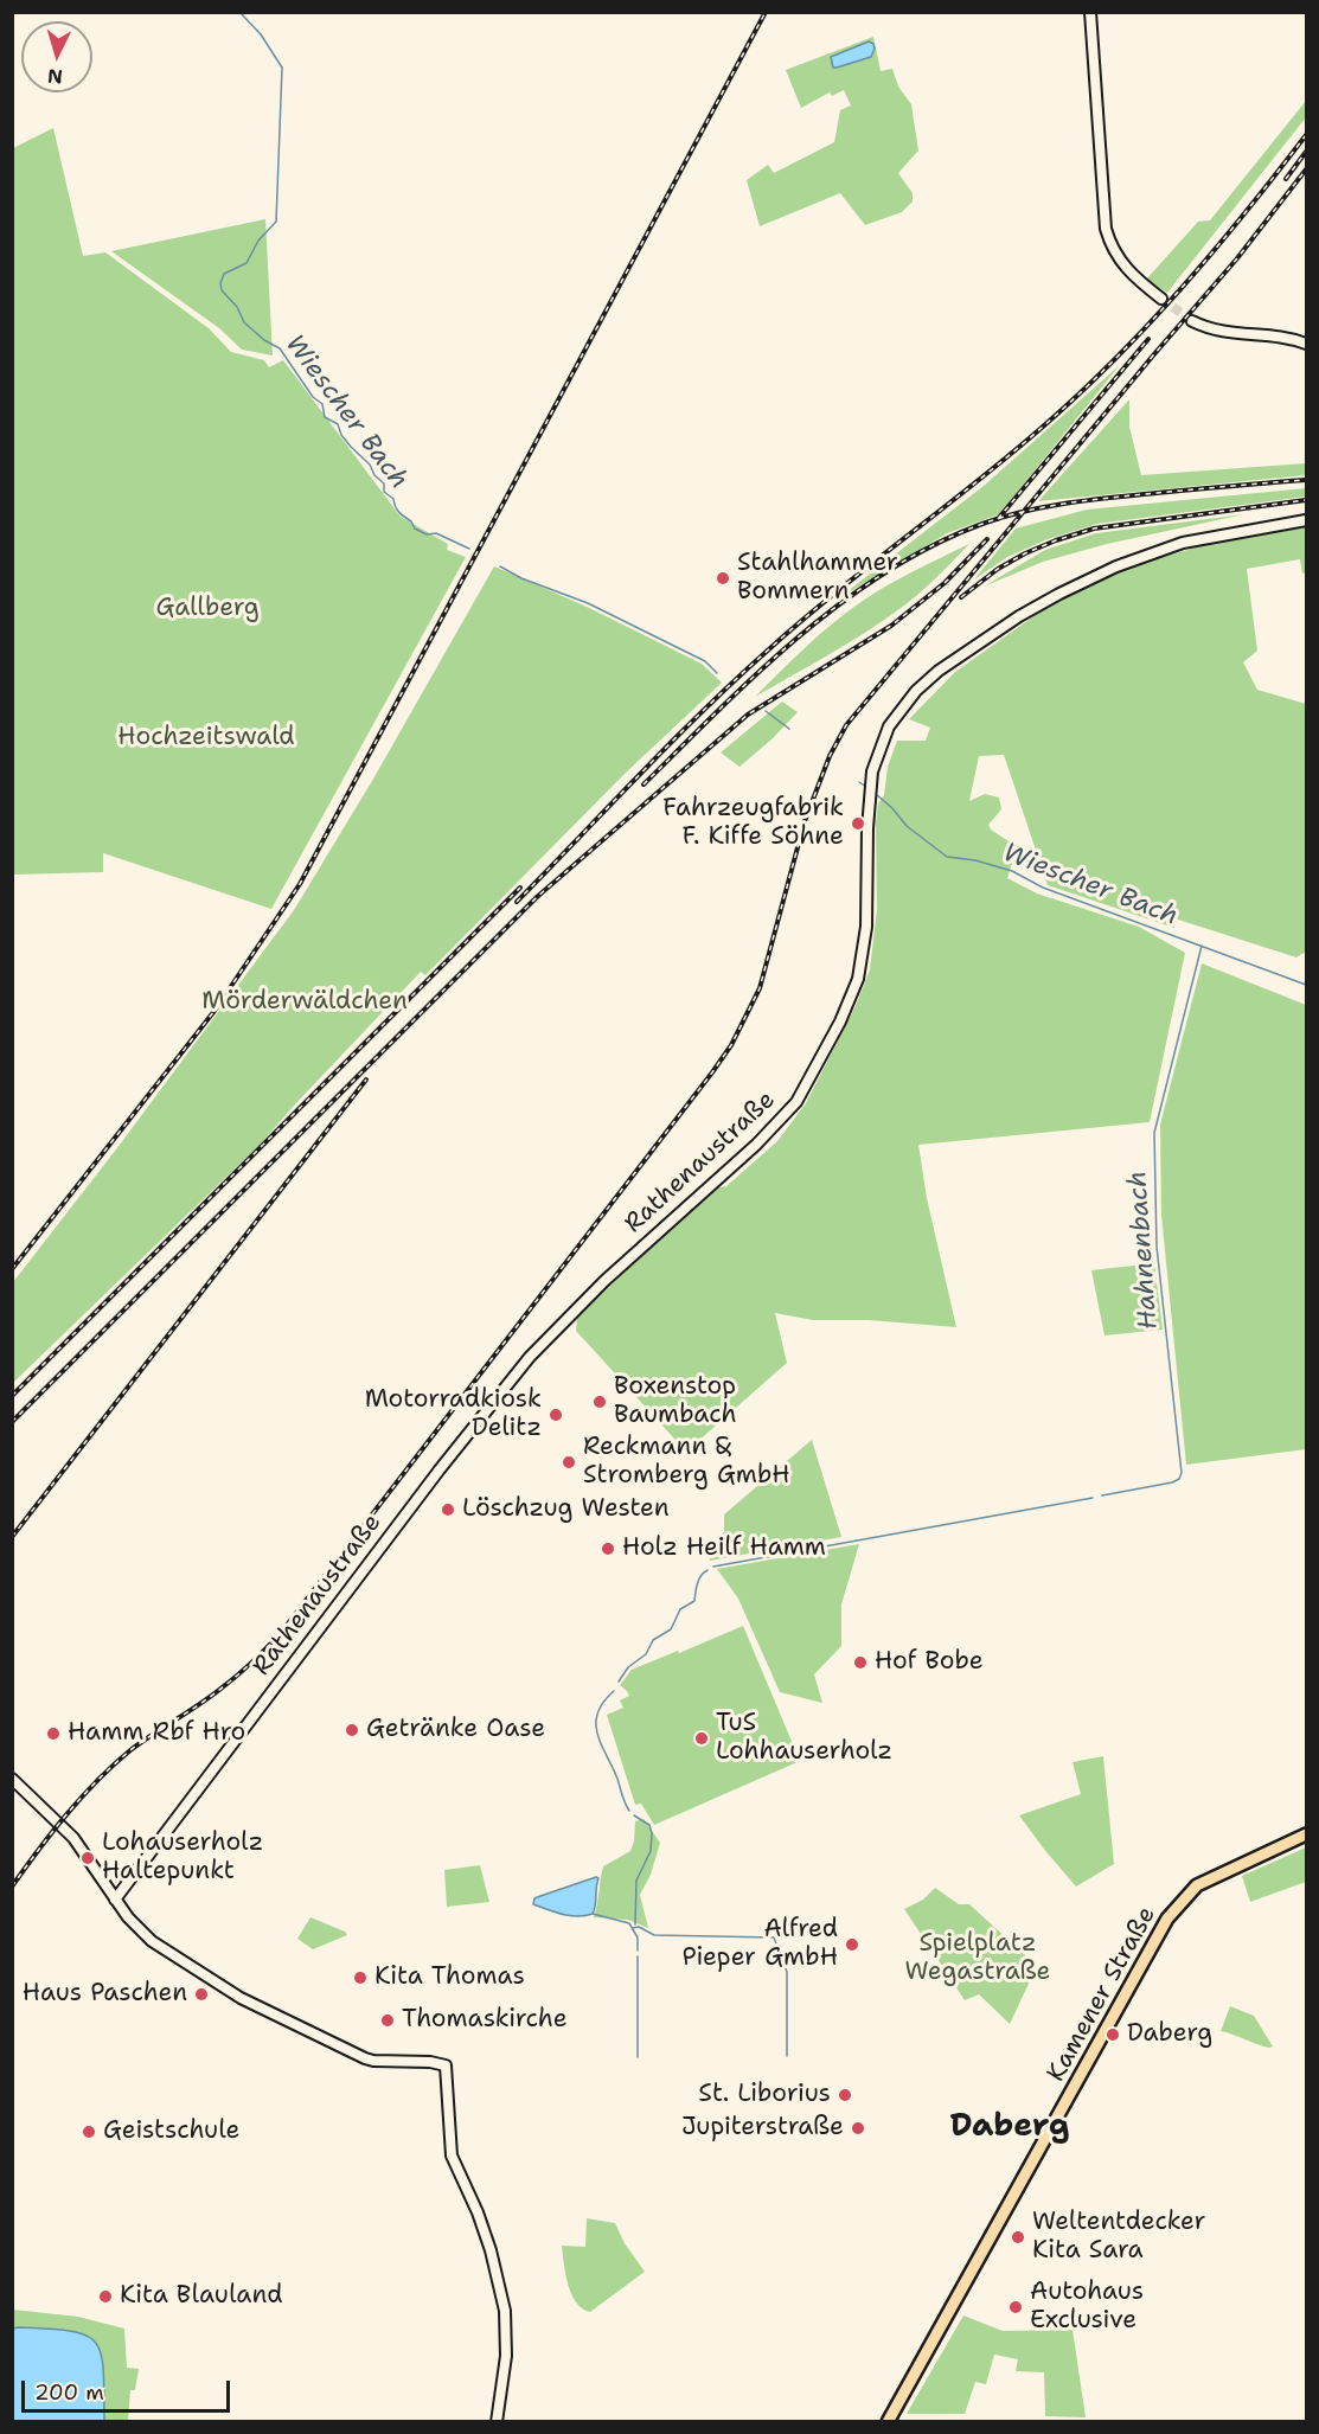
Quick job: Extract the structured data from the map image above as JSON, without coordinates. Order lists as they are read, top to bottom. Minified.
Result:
{"streets":{"main road":["Kamener Straße"],"street":["Rathenaustraße"]},"districts":["Daberg"],"water":["Wiescher Bach","Hahnenbach"],"parks":["Gallberg","Hochzeitswald","Mörderwäldchen","Spielplatz Wegastraße"],"places":["Stahlhammer Bommern","Fahrzeugfabrik F. Kiffe Söhne","Boxenstop Baumbach","Motorradkiosk Delitz","Reckmann & Stromberg GmbH","Löschzug Westen","Holz Heilf Hamm","Hof Bobe","Getränke Oase","Hamm Rbf Hro","TuS Lohhauserholz","Lohauserholz Haltepunkt","Alfred Pieper GmbH","Kita Thomas","Haus Paschen","Thomaskirche","Daberg","St. Liborius","Jupiterstraße","Geistschule","Weltentdecker Kita Sara","Kita Blauland","Autohaus Exclusive"],"scale_bar":"200 m","north":"bottom"}
